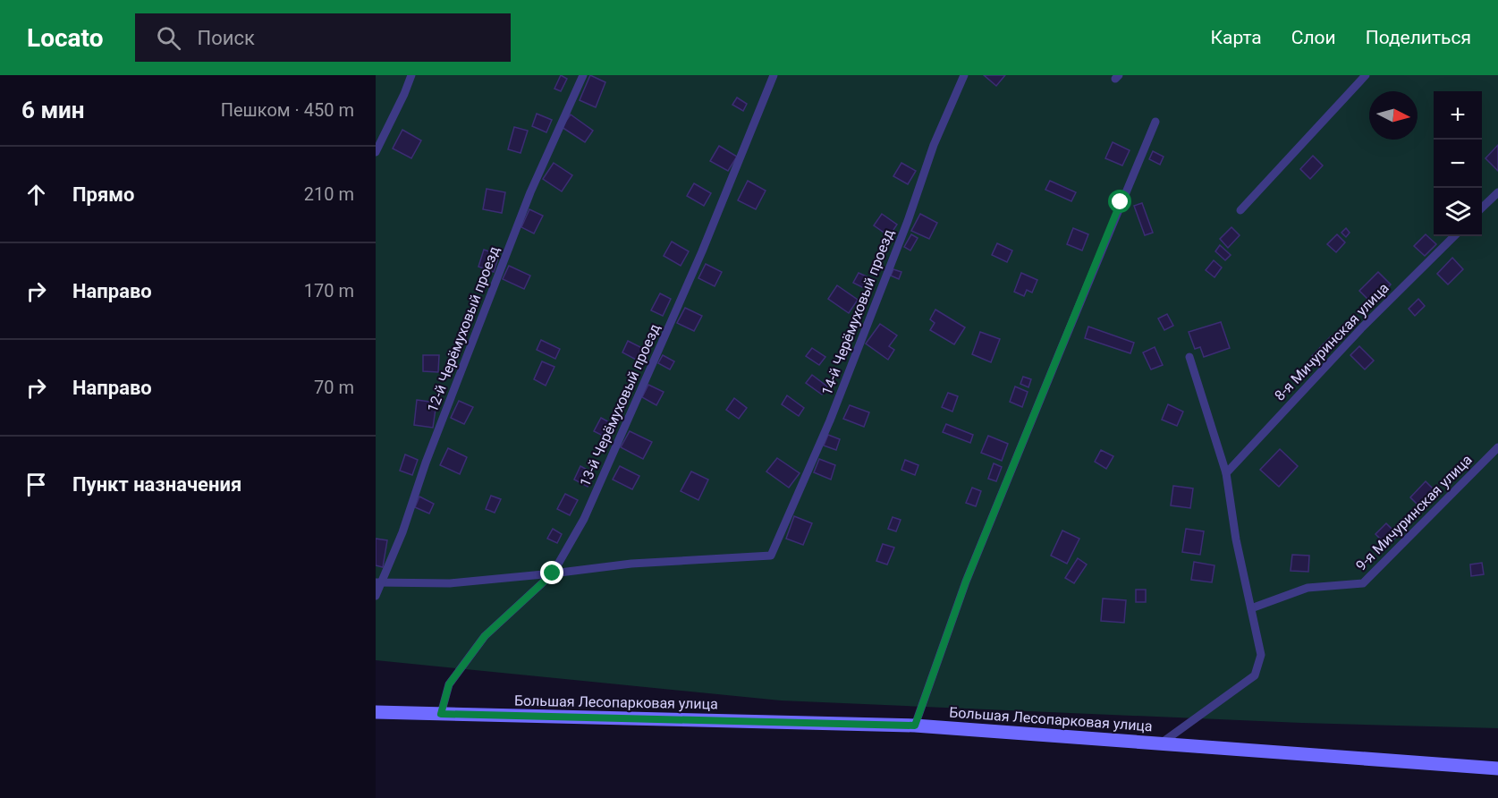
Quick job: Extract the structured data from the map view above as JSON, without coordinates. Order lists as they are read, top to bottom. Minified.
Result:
{"streets":{"main road":["Большая Лесопарковая улица"],"lane":["14-й Черёмуховый проезд","12-й Черёмуховый проезд","8-я Мичуринская улица","13-й Черёмуховый проезд","9-я Мичуринская улица"]},"crossings":[["14-й Черёмуховый проезд","13-й Черёмуховый проезд"],["13-й Черёмуховый проезд","Большая Лесопарковая улица"]],"north":"right","page":{"header":"Locato","search":"Поиск","nav":["Карта","Слои","Поделиться"],"heading":["6 мин","Пешком · 450 m"],"map_buttons":["+","−"],"list":[["Прямо","210 m"],["Направо","170 m"],["Направо","70 m"],"Пункт назначения"]}}
